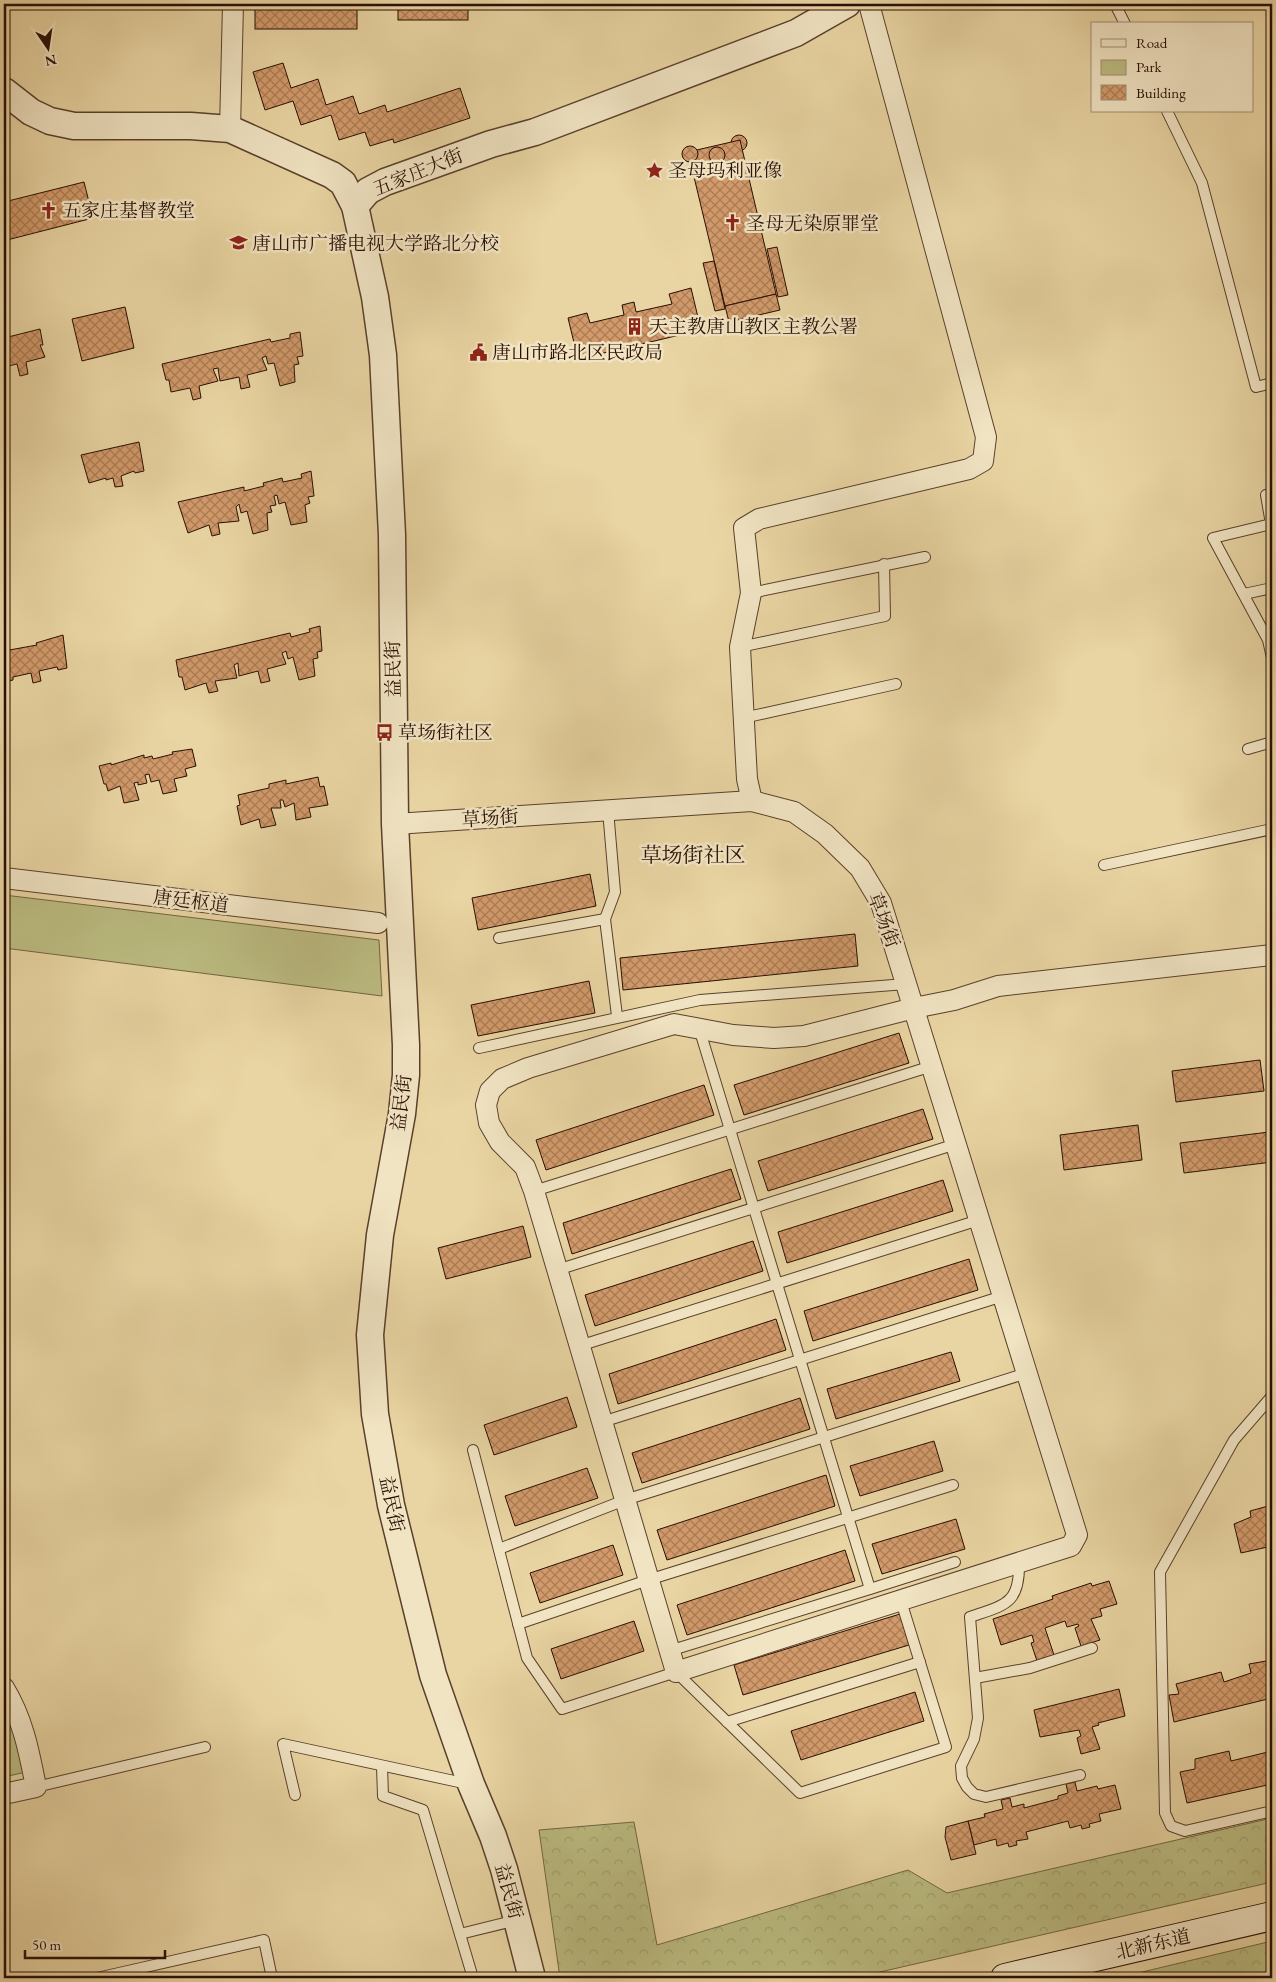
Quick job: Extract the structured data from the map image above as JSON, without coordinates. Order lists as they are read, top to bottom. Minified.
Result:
{"streets":{"main road":["北新东道"],"street":["五家庄大街","益民街","草场街","唐廷枢道"]},"crossings":[["五家庄大街","益民街"],["益民街","草场街"]],"districts":["草场街社区"],"places":{"place":["圣母玛利亚像"],"church":["五家庄基督教堂","圣母无染原罪堂"],"school or university":["唐山市广播电视大学路北分校"],"building":["天主教唐山教区主教公署"],"public building":["唐山市路北区民政局"],"bus stop":["草场街社区"]},"legend":["Road","Park","Building"],"scale_bar":"50 m","north":"bottom"}
